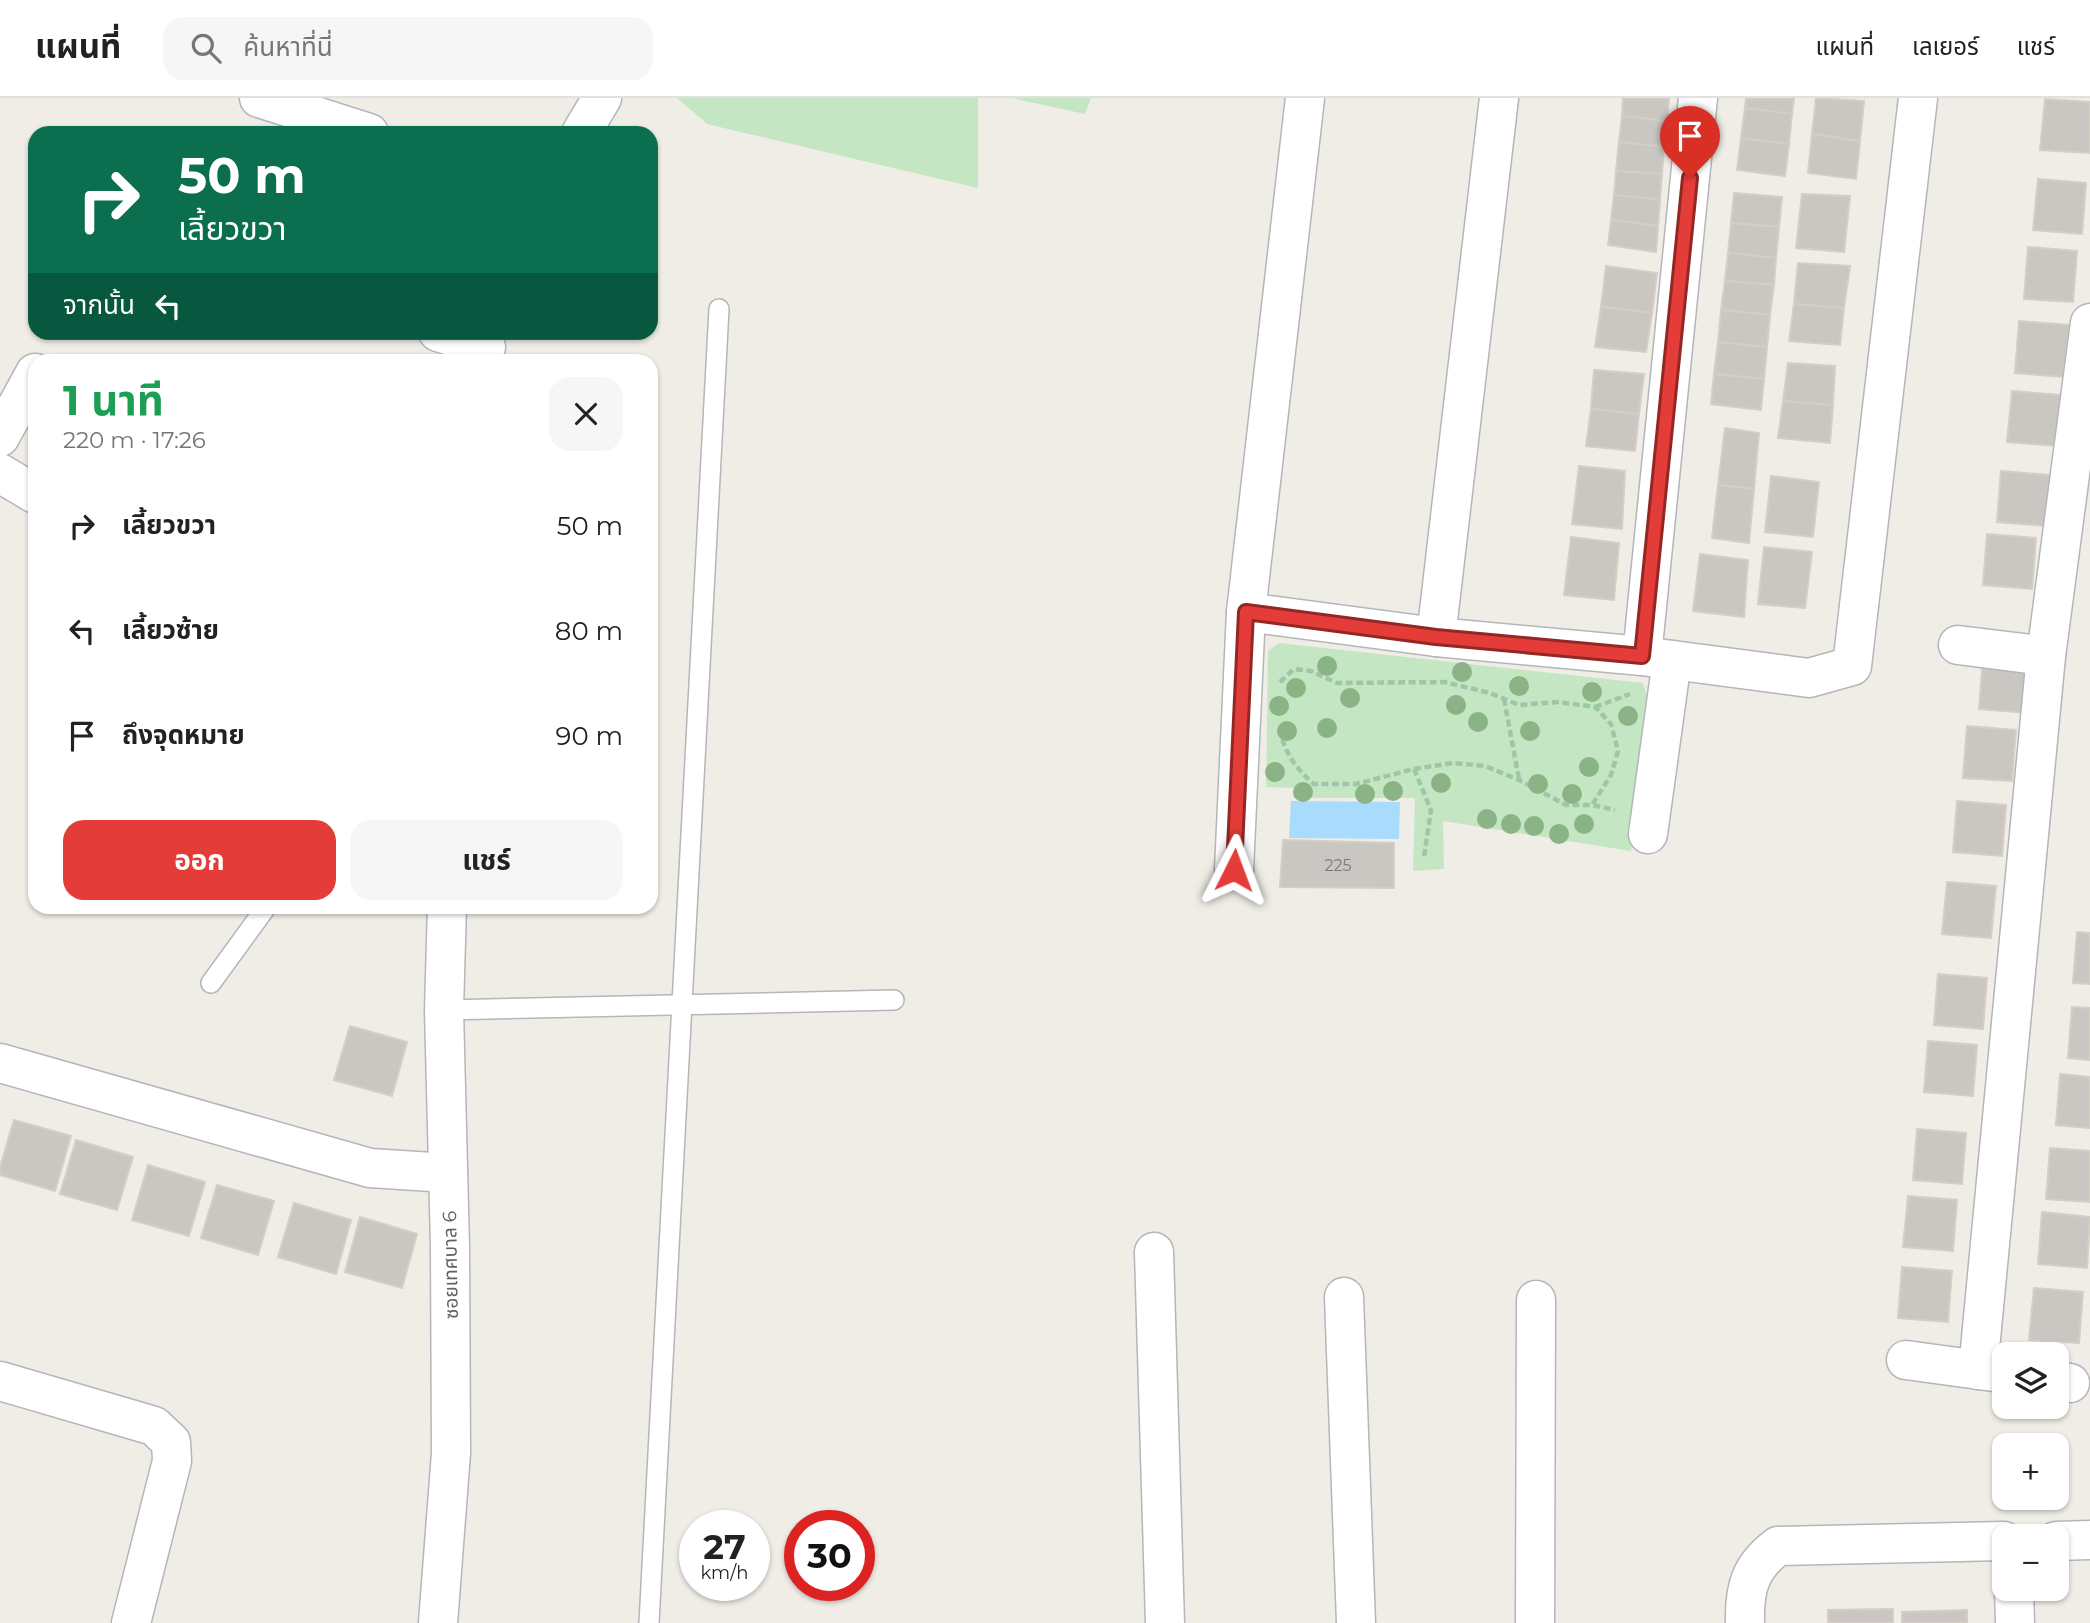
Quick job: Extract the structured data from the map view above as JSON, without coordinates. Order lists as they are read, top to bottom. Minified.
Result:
{"streets":{"street":["ซอยเทศบาล 6"]},"house_numbers":["225"],"page":{"header":"แผนที่","search":"ค้นหาที่นี่","nav":["แผนที่","เลเยอร์","แชร์"],"turn":["50 m","เลี้ยวขวา"],"then":"จากนั้น","heading":["1 นาที","220 m · 17:26"],"list":[{"name":"เลี้ยวขวา","value":"50 m"},{"name":"เลี้ยวซ้าย","value":"80 m"},{"name":"ถึงจุดหมาย","value":"90 m"}],"buttons":["ออก","แชร์"],"map_buttons":["+","−"],"speed":"27 km/h","limit":"30"}}
